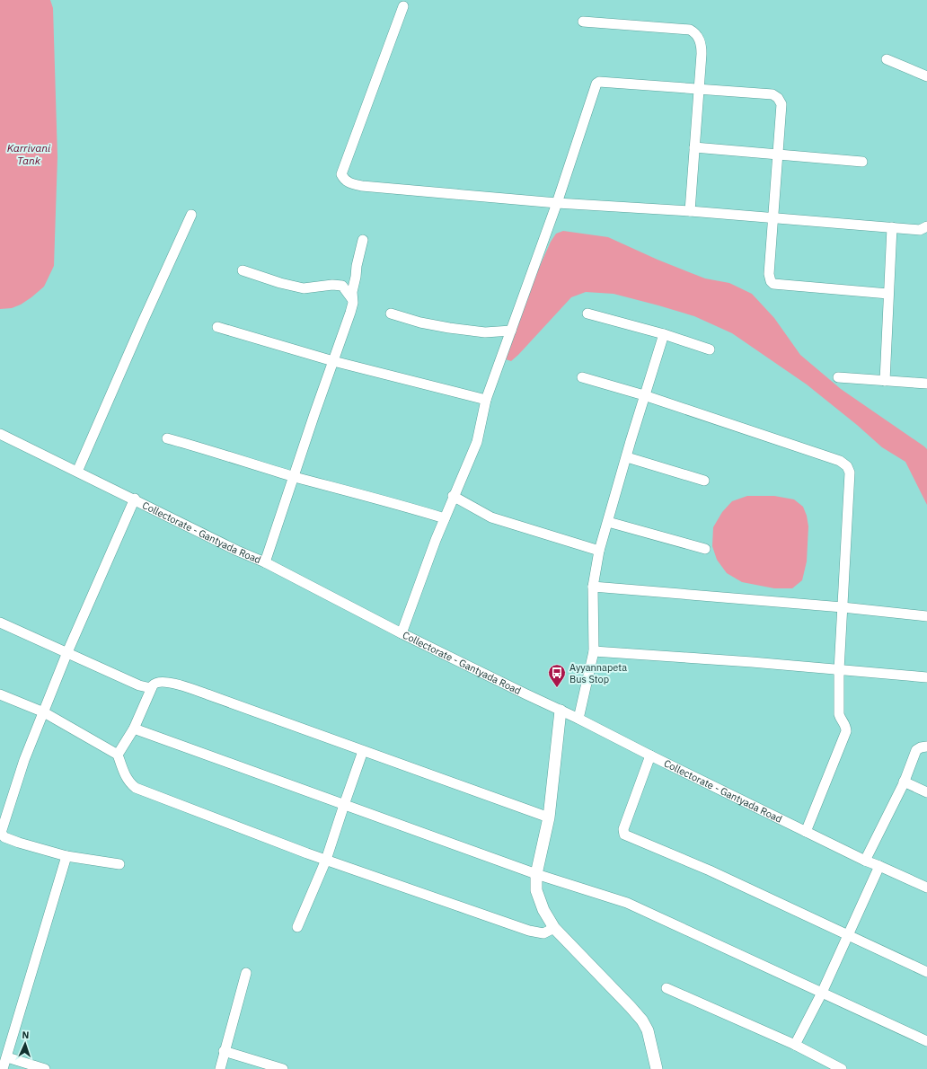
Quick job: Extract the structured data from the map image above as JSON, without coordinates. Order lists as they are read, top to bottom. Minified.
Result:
{"streets":{"street":["Collectorate - Gantyada Road"]},"water":["Karrivani Tank"],"places":{"bus stop":["Ayyannapeta Bus Stop"]},"north":"top"}
